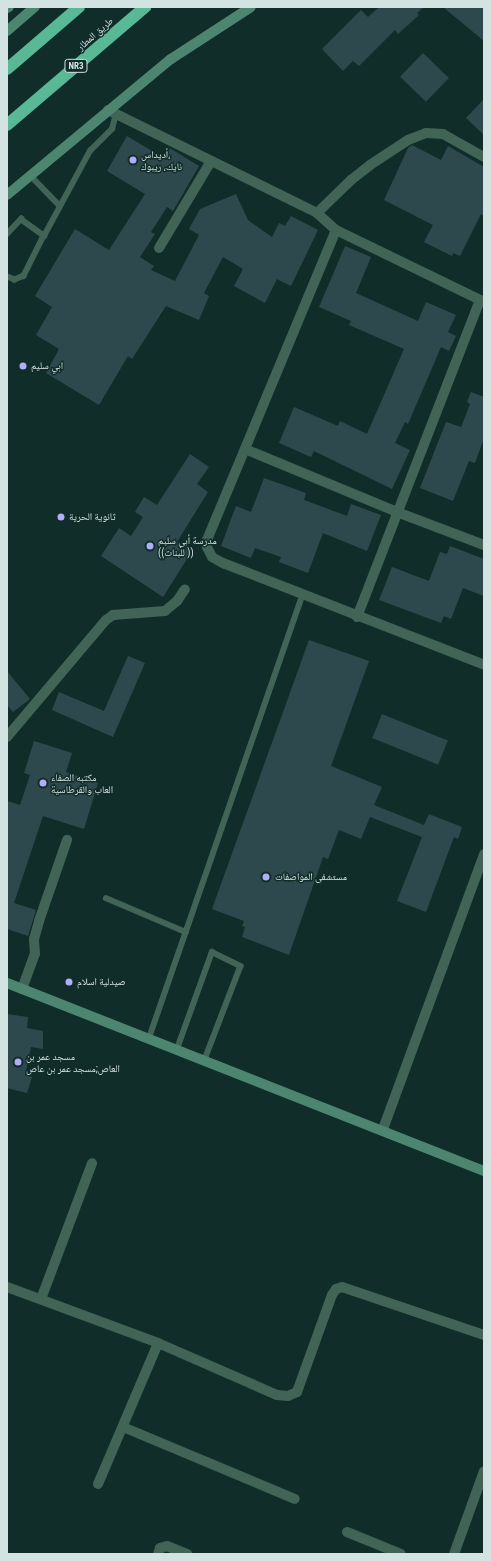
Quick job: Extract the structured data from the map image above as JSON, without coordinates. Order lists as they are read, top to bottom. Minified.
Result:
{"streets":{"highway":["طريق المطار","NR3"]},"places":["أديداس، نايك، ريبوك","ابي سليم","ثانوية الحرية","مدرسة أبي سليم ((للبنات ))","مكتبه الصفاء العاب والقرطاسية","مستشفى المواصفات","صيدلية اسلام","مسجد عمر بن العاص;مسجد عمر بن عاص"]}
